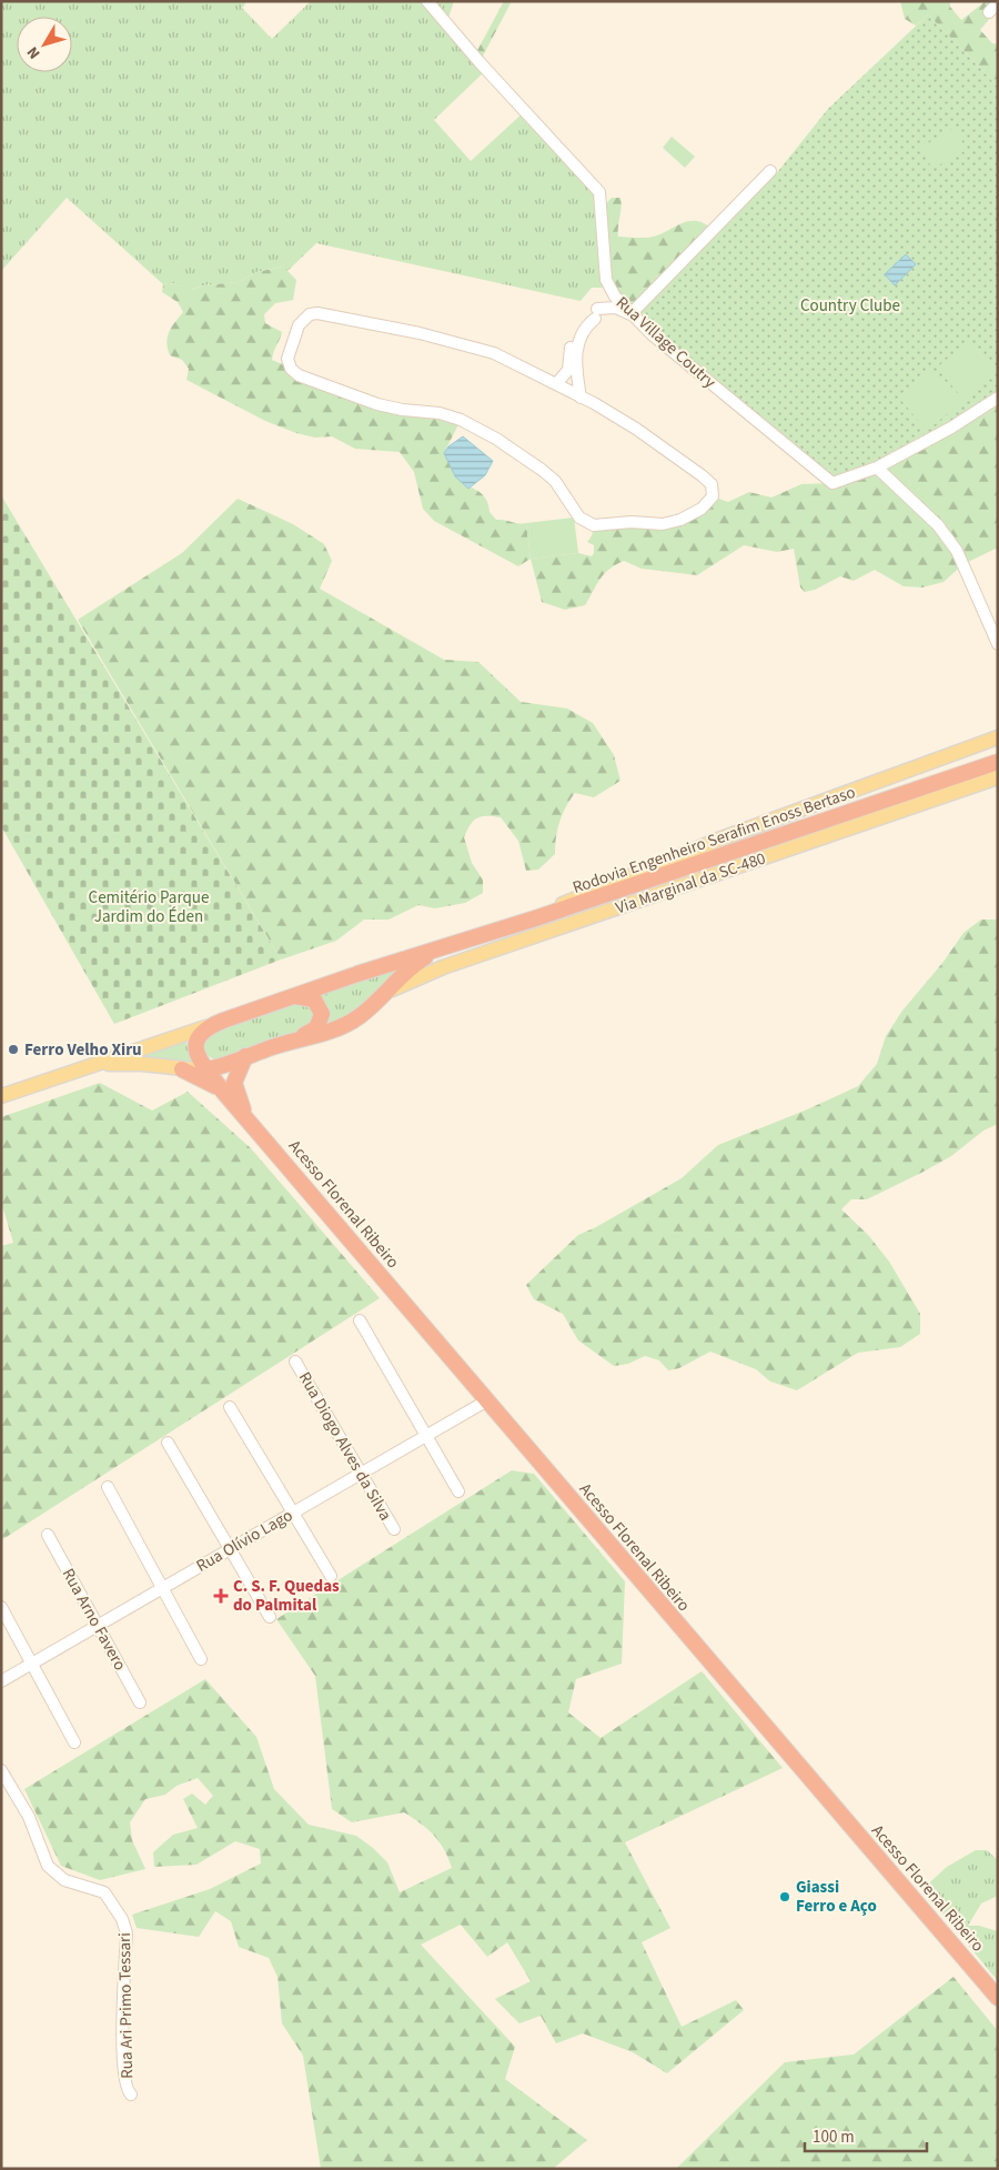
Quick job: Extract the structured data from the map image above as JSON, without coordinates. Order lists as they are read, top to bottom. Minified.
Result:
{"streets":{"highway":["Rodovia Engenheiro Serafim Enoss Bertaso","Acesso Florenal Ribeiro"],"main road":["Via Marginal da SC-480"],"street":["Rua Village Coutry","Rua Diogo Alves da Silva","Rua Olívio Lago","Rua Arno Favero","Rua Ari Primo Tessari"]},"crossings":[["Rodovia Engenheiro Serafim Enoss Bertaso","Via Marginal da SC-480"],["Rodovia Engenheiro Serafim Enoss Bertaso","Acesso Florenal Ribeiro"],["Acesso Florenal Ribeiro","Rua Olívio Lago"],["Rua Diogo Alves da Silva","Rua Olívio Lago"],["Rua Olívio Lago","Rua Arno Favero"]],"parks":["Country Clube","Cemitério Parque Jardim do Éden"],"places":{"other":["Ferro Velho Xiru","Giassi Ferro e Aço"],"health":["C. S. F. Quedas do Palmital"]},"scale_bar":"100 m","north":"bottom left"}
